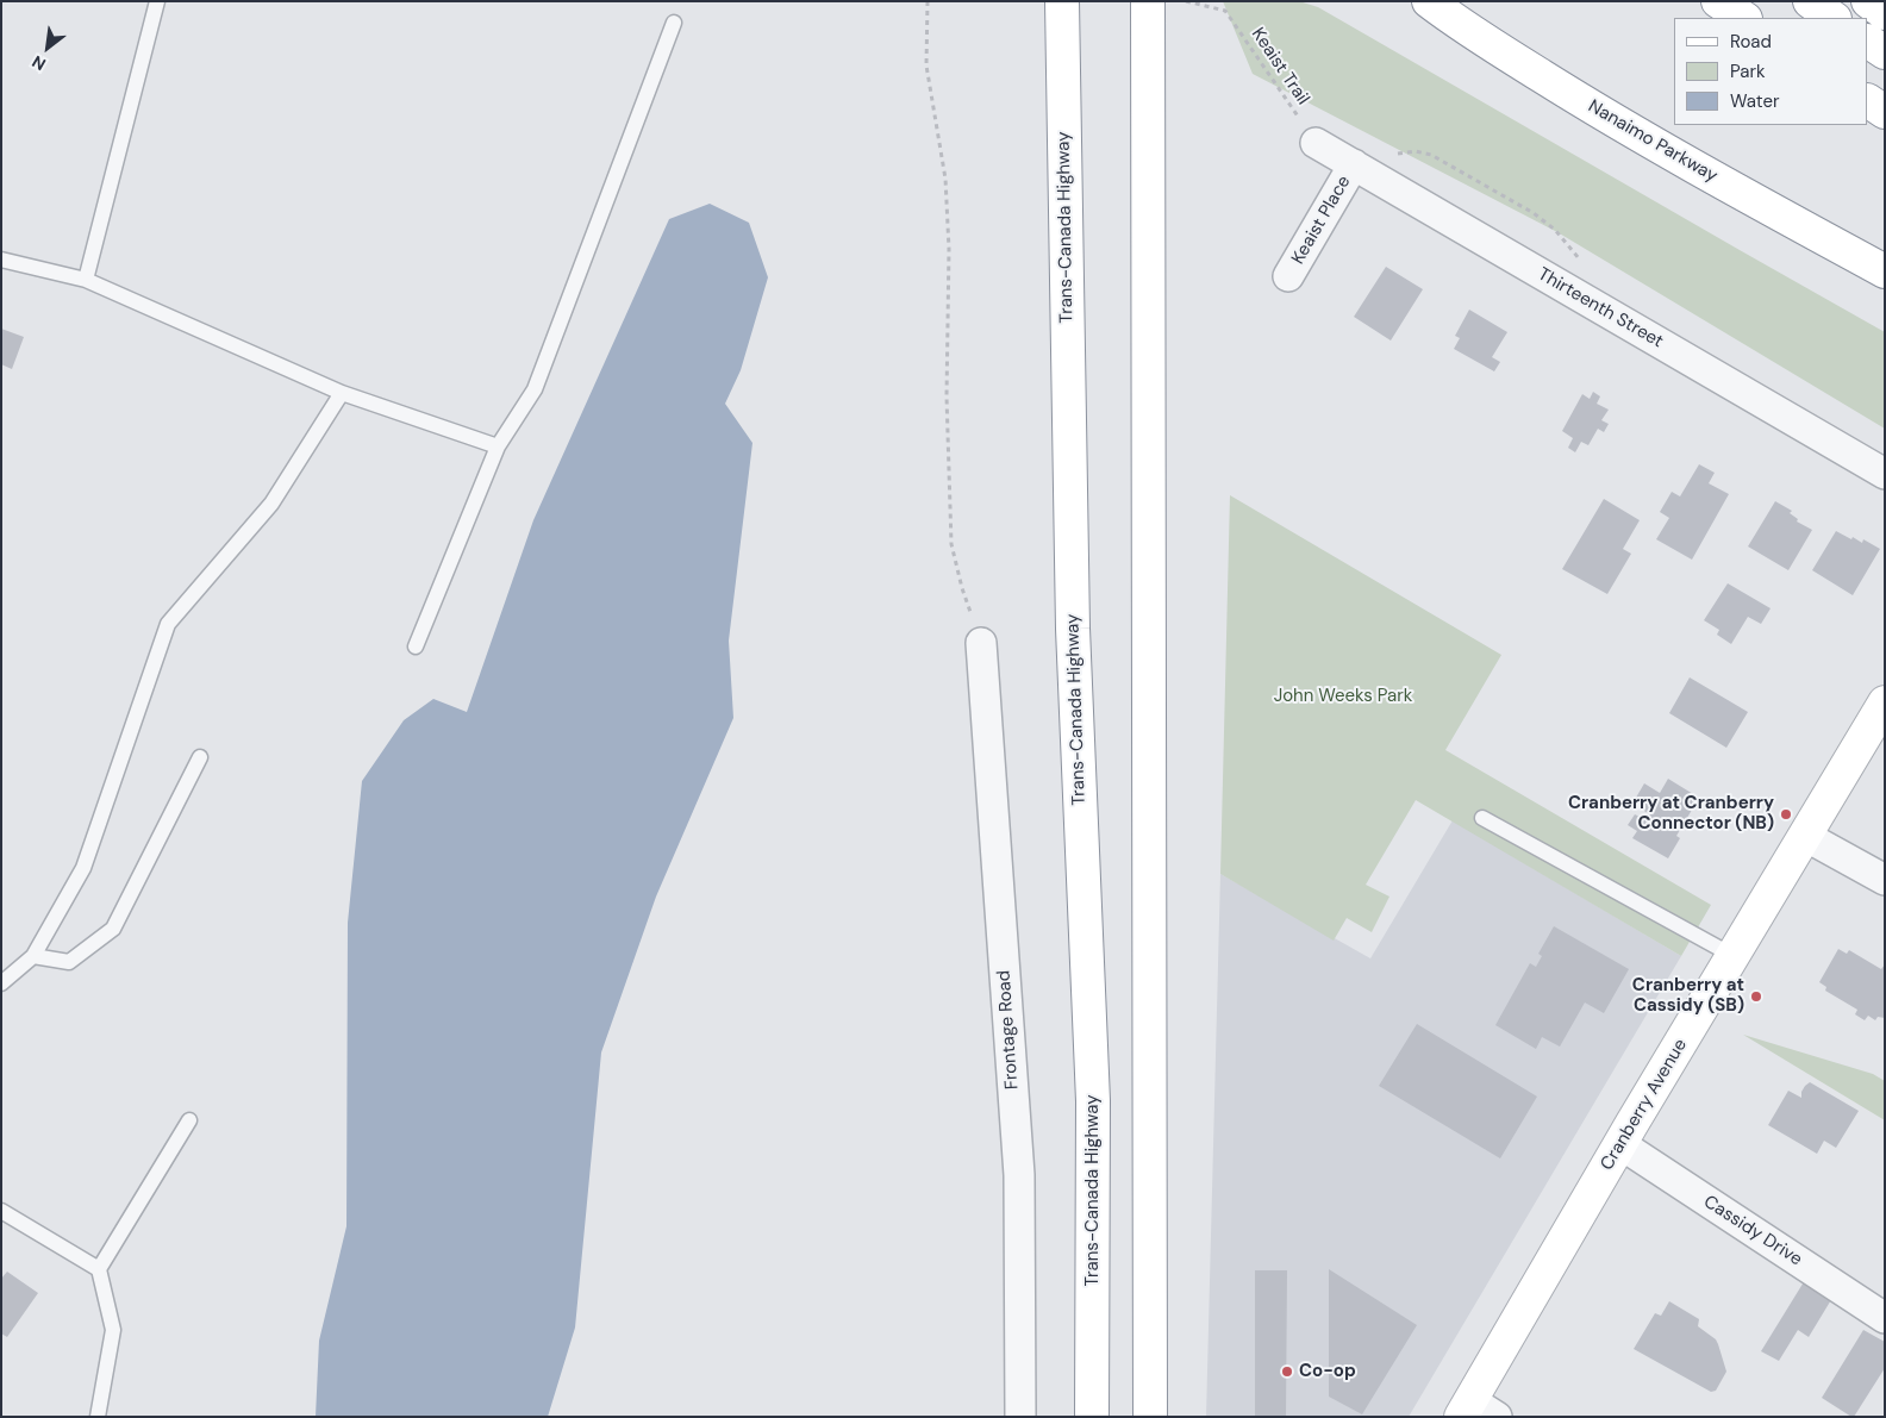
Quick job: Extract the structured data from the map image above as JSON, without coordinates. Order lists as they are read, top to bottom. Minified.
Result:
{"streets":{"main road":["Nanaimo Parkway","Trans-Canada Highway","Cranberry Avenue"],"street":["Keaist Place","Thirteenth Street","Frontage Road","Cassidy Drive"],"path":["Keaist Trail"]},"crossings":[["Keaist Trail","Thirteenth Street"],["Keaist Place","Thirteenth Street"],["Cranberry Avenue","Cassidy Drive"]],"parks":["John Weeks Park"],"places":["Cranberry at Cranberry Connector (NB)","Cranberry at Cassidy (SB)","Co-op"],"legend":["Road","Park","Water"],"north":"bottom left"}
